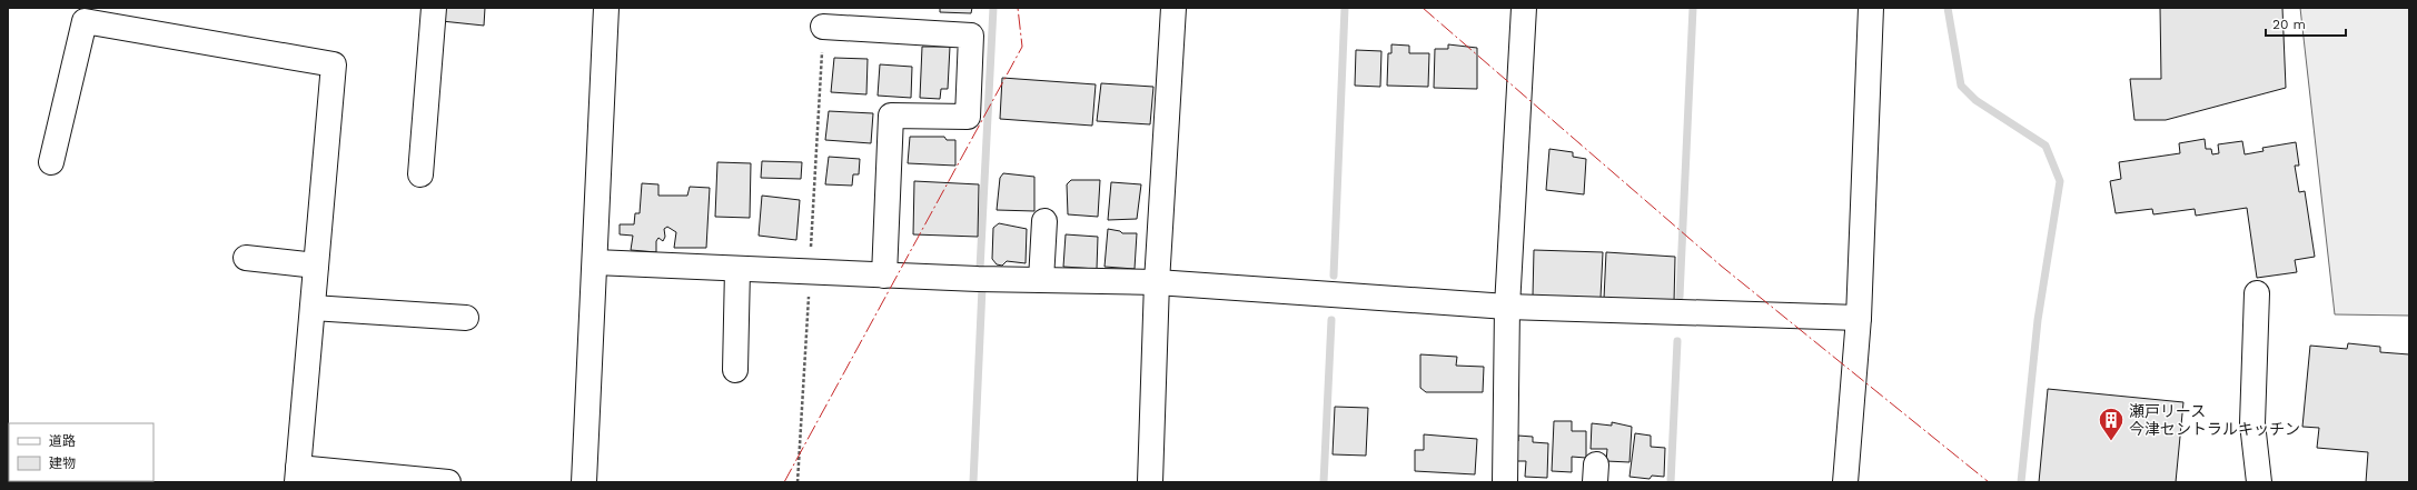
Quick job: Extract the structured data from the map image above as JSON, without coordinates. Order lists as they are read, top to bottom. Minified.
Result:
{"places":{"building":["瀬戸リース 今津セントラルキッチン"]},"legend":["道路","建物"],"scale_bar":"20 m"}
